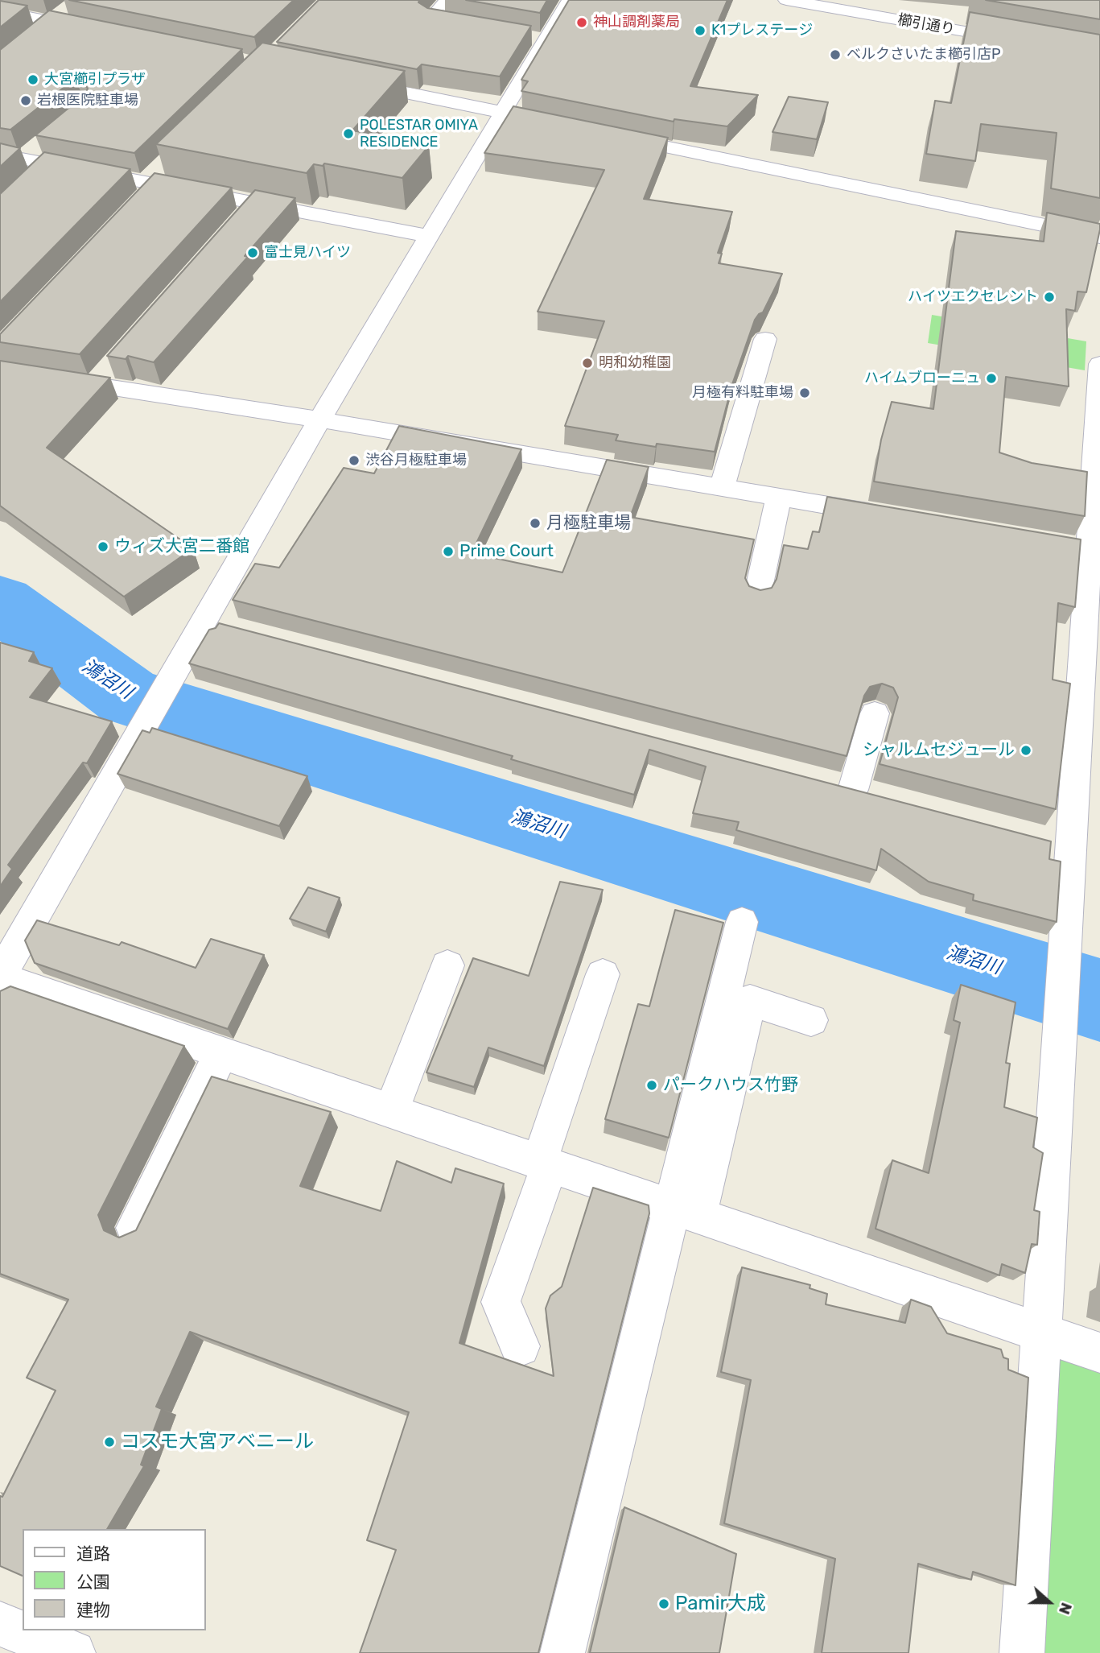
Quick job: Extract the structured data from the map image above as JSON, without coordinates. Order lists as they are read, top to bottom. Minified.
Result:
{"streets":{"street":["櫛引通り"]},"water":["鴻沼川"],"places":["神山調剤薬局","K1プレステージ","ベルクさいたま櫛引店P","大宮櫛引プラザ","岩根医院駐車場","POLESTAR OMIYA RESIDENCE","富士見ハイツ","ハイツエクセレント","明和幼稚園","ハイムブローニュ","月極有料駐車場","渋谷月極駐車場","月極駐車場","ウィズ大宮二番館","Prime Court","シャルムセジュール","パークハウス竹野","コスモ大宮アベニール","Pamir大成"],"legend":["道路","公園","建物"],"north":"right"}
